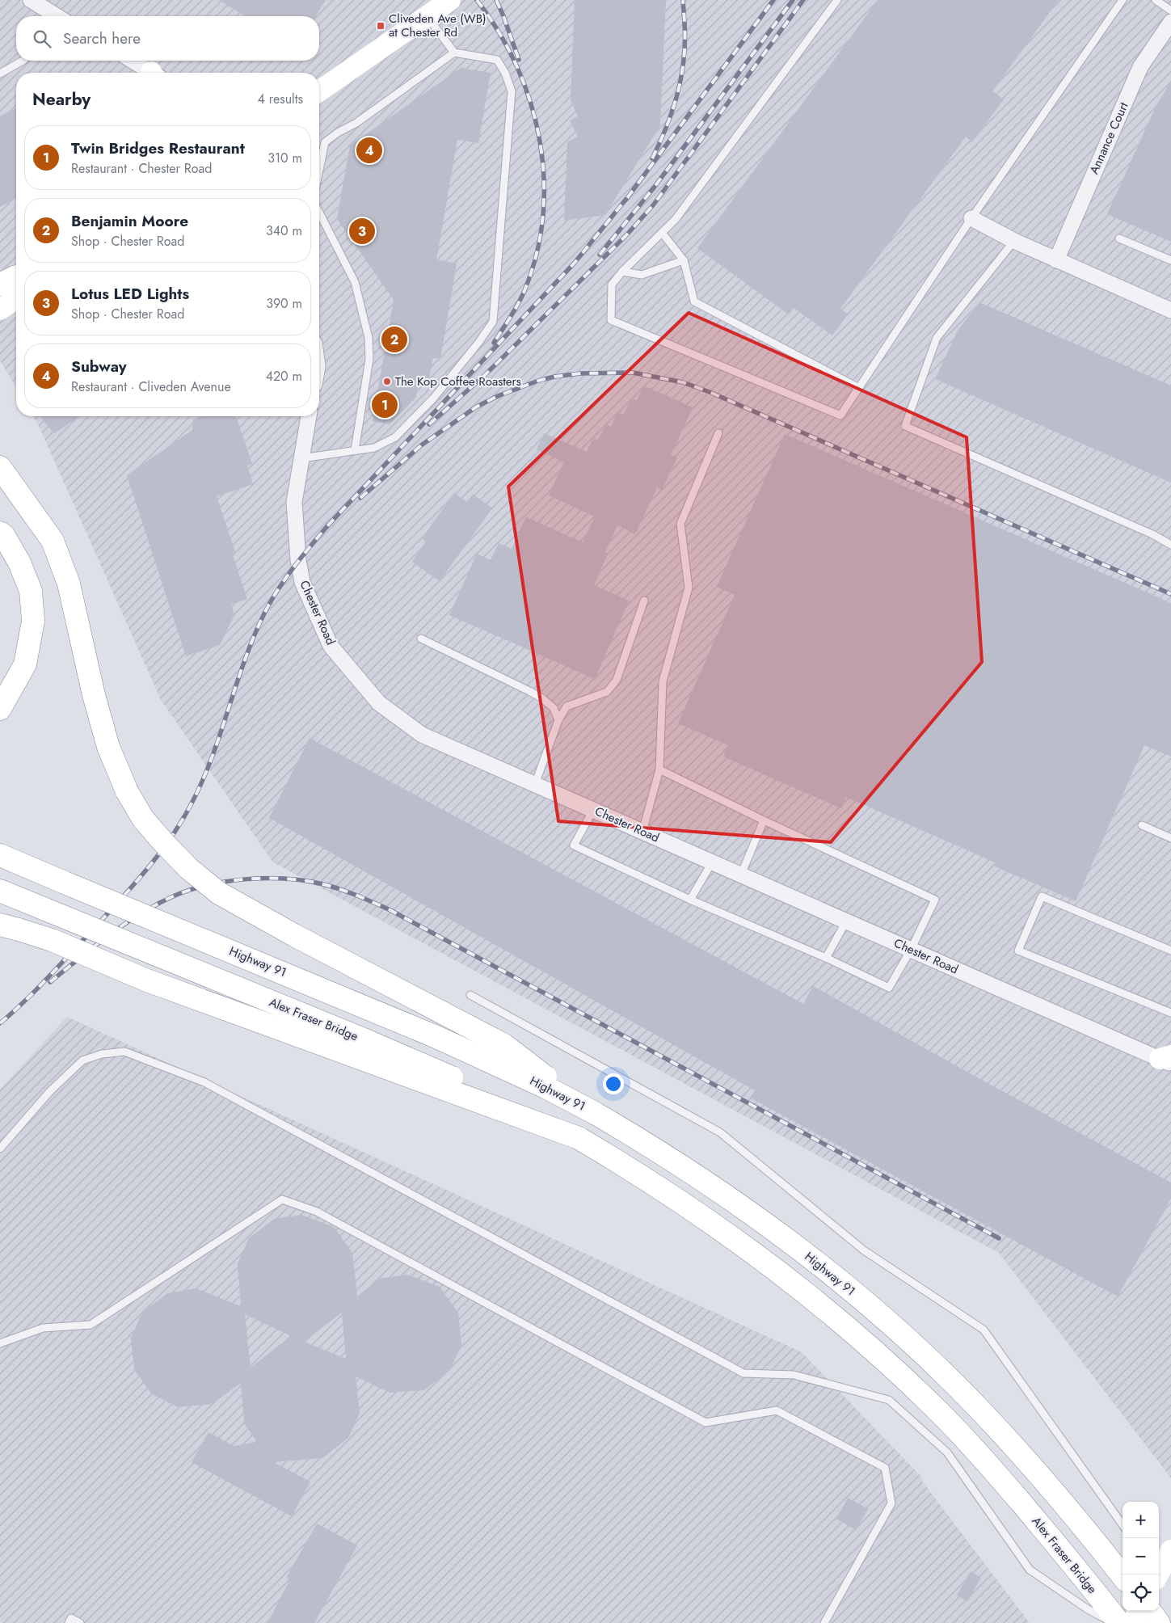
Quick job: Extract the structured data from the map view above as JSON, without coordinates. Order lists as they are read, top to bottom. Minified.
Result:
{"streets":{"highway":["Highway 91","Alex Fraser Bridge"],"street":["Annance Court","Chester Road"]},"places":{"transit":["Cliveden Ave (WB) at Chester Rd"],"other":["The Kop Coffee Roasters"]},"page":{"search":"Search here","heading":["Nearby","4 results"],"list":[{"mark":"1","name":"Twin Bridges Restaurant","note":"Restaurant · Chester Road","value":"310 m"},{"mark":"2","name":"Benjamin Moore","note":"Shop · Chester Road","value":"340 m"},{"mark":"3","name":"Lotus LED Lights","note":"Shop · Chester Road","value":"390 m"},{"mark":"4","name":"Subway","note":"Restaurant · Cliveden Avenue","value":"420 m"}],"pins":["4","3","2","1"],"map_buttons":["+","−"]}}
